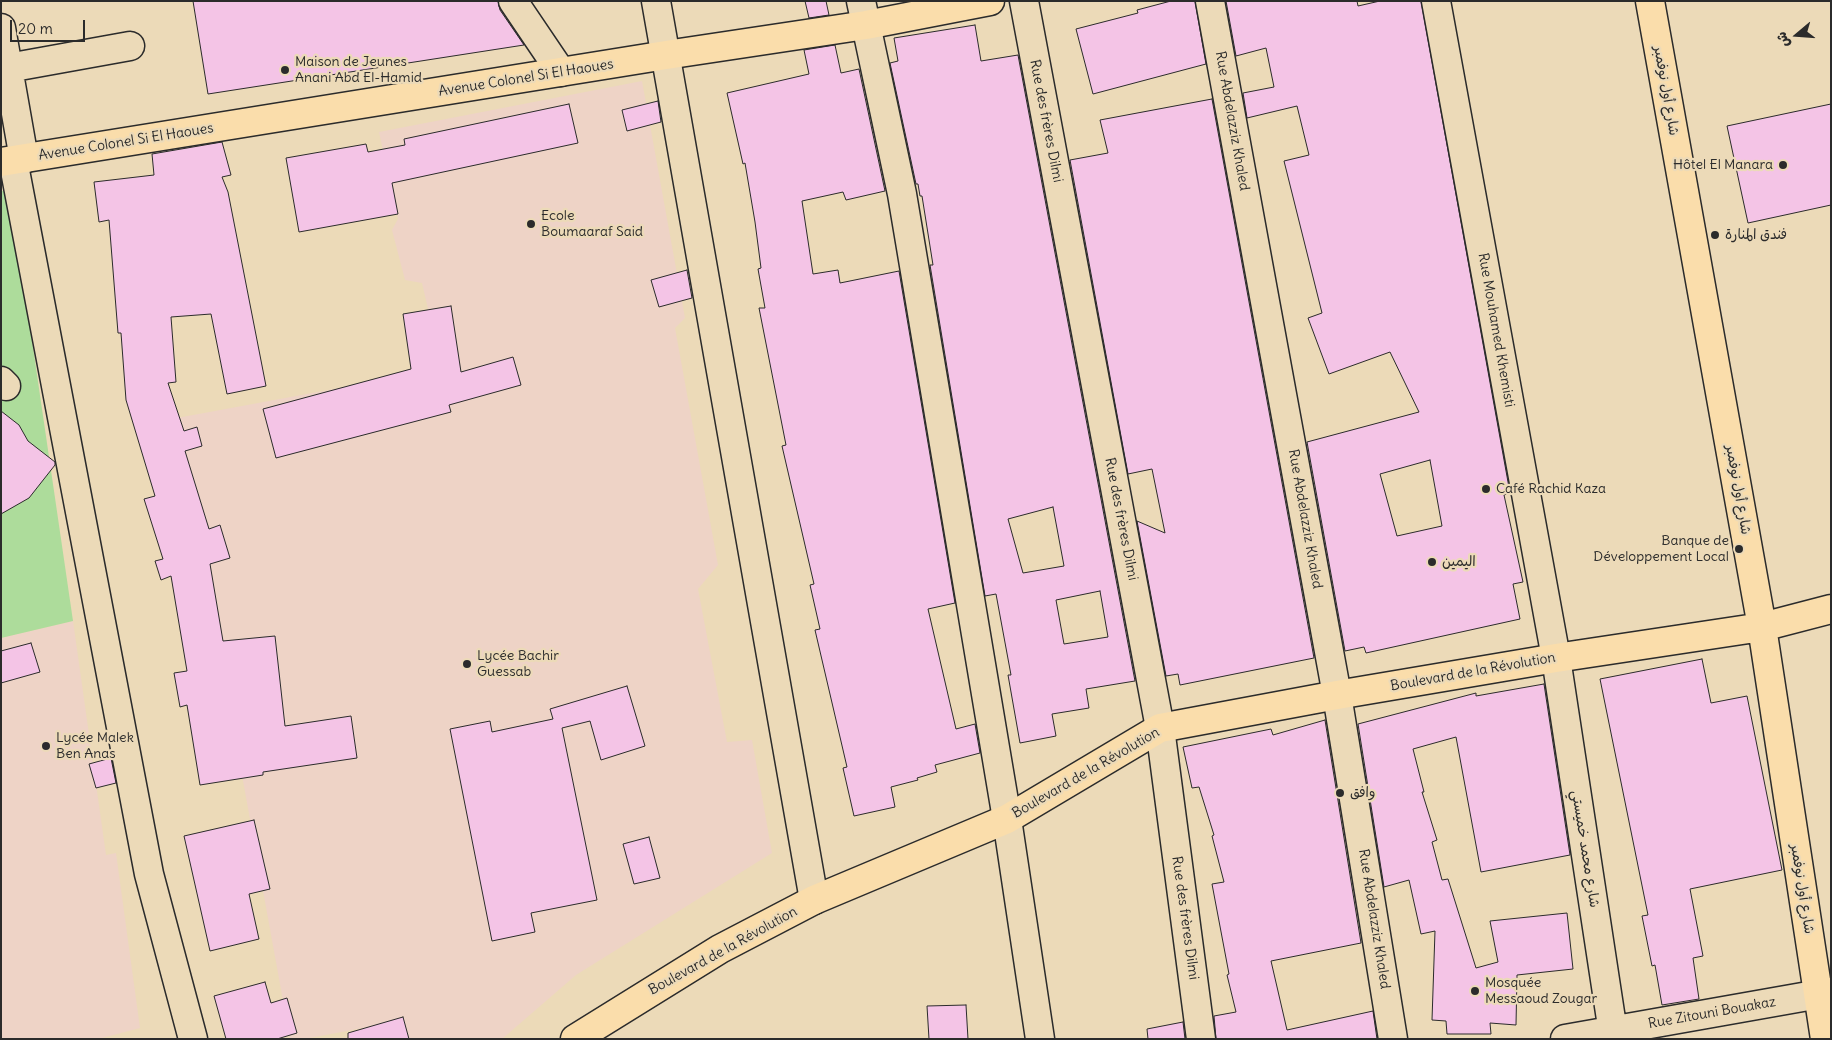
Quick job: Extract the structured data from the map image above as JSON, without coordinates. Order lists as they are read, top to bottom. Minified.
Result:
{"streets":{"main road":["Avenue Colonel Si El Haoues","شارع أول نوفمبر","Boulevard de la Révolution"],"street":["Rue des frères Dilmi","Rue Abdelazziz Khaled","Rue Mouhamed Khemisti","شارع محمد خميستي","Rue Zitouni Bouakaz"]},"crossings":[["شارع أول نوفمبر","Boulevard de la Révolution"],["شارع أول نوفمبر","Rue Zitouni Bouakaz"],["Rue des frères Dilmi","Boulevard de la Révolution"],["Rue Abdelazziz Khaled","Boulevard de la Révolution"],["Rue Mouhamed Khemisti","Boulevard de la Révolution"],["Rue Mouhamed Khemisti","شارع محمد خميستي"],["Boulevard de la Révolution","شارع محمد خميستي"],["شارع محمد خميستي","Rue Zitouni Bouakaz"]],"places":["Maison de Jeunes Anani Abd El-Hamid","Hôtel El Manara","Ecole Boumaaraf Said","فندق المنارة","Café Rachid Kaza","Banque de Développement Local","اليمين","Lycée Bachir Guessab","Lycée Malek Ben Anas","وافق","Mosquée Messaoud Zougar"],"scale_bar":"20 m","north":"left"}
